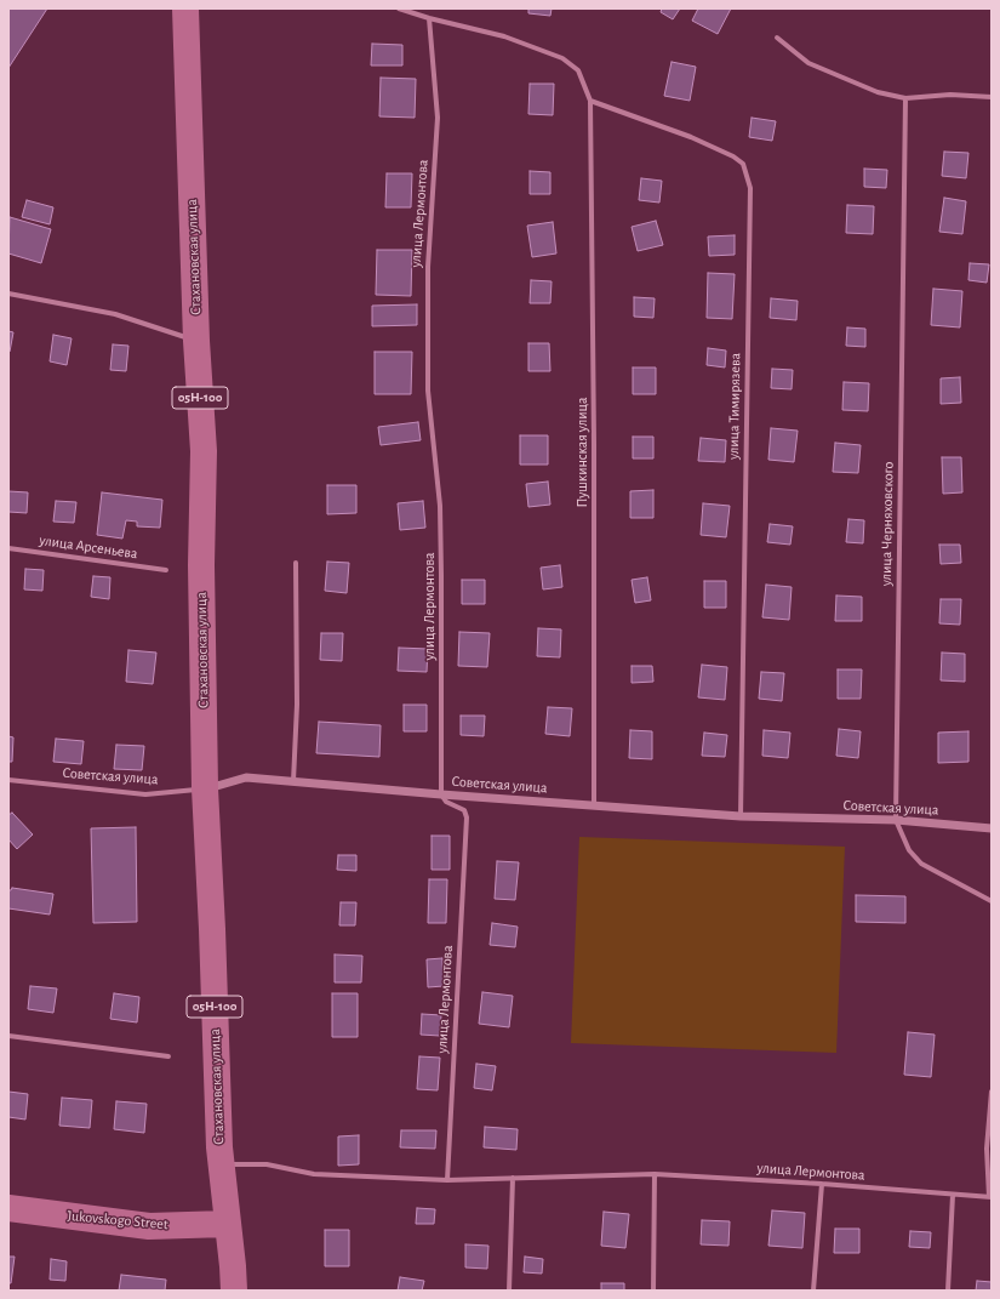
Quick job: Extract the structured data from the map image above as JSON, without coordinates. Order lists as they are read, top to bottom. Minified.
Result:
{"streets":{"main road":["Стахановская улица","05Н-100","Jukovskogo Street"],"street":["улица Лермонтова","улица Тимирязева","Пушкинская улица","улица Черняховского","улица Арсеньева","Советская улица"]},"crossings":[["улица Лермонтова","Стахановская улица"],["улица Лермонтова","Советская улица"],["Стахановская улица","Советская улица"],["Стахановская улица","Jukovskogo Street"],["улица Тимирязева","Пушкинская улица"],["улица Тимирязева","Советская улица"],["Пушкинская улица","Советская улица"],["улица Черняховского","Советская улица"]]}
